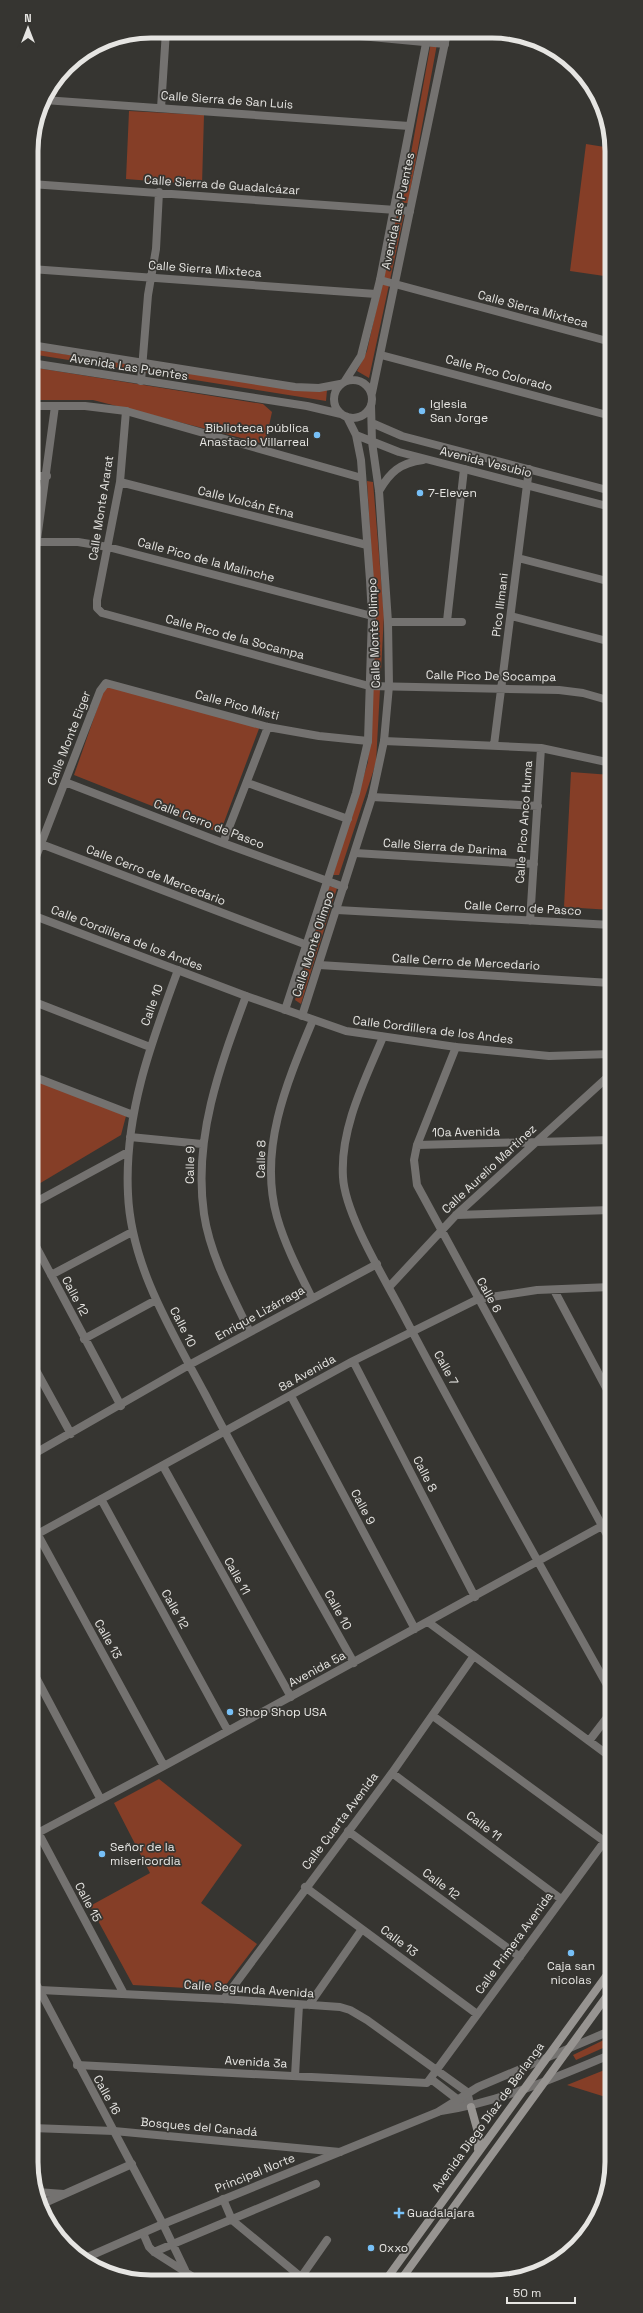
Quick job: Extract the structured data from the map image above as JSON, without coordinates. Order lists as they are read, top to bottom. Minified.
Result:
{"streets":{"main road":["Avenida Diego Díaz de Berlanga"],"street":["Calle Sierra de San Luis","Calle Sierra de Guadalcázar","Avenida Las Puentes","Calle Sierra Mixteca","Calle Pico Colorado","Avenida Vesubio","Calle Volcán Etna","Calle Monte Ararat","Calle Pico de la Malinche","Pico Ilimani","Calle Monte Olimpo","Calle Pico de la Socampa","Calle Pico De Socampa","Calle Pico Misti","Calle Monte Eiger","Calle Pico Anco Huma","Calle Cerro de Pasco","Calle Sierra de Darima","Calle Cerro de Mercedario","Calle Cordillera de los Andes","Calle 10","10a Avenida","Calle 8","Calle 9","Calle Aurelio Martínez","Calle 6","Calle 12","Enrique Lizárraga","Calle 7","8a Avenida","Calle 11","Calle 13","Avenida 5a","Calle Cuarta Avenida","Calle 15","Calle Primera Avenida","Calle Segunda Avenida","Avenida 3a","Calle 16","Bosques del Canadá","Principal Norte"]},"crossings":[["Calle Sierra de San Luis","Avenida Las Puentes"],["Calle Sierra de Guadalcázar","Avenida Las Puentes"],["Avenida Las Puentes","Calle Sierra Mixteca"],["Avenida Las Puentes","Calle Pico Colorado"],["Avenida Las Puentes","Calle Monte Olimpo"],["Avenida Vesubio","Pico Ilimani"],["Avenida Vesubio","Calle Monte Olimpo"],["Calle Volcán Etna","Calle Monte Ararat"],["Calle Volcán Etna","Calle Monte Olimpo"],["Calle Monte Ararat","Calle Pico de la Malinche"],["Calle Monte Ararat","Calle Pico de la Socampa"],["Calle Pico de la Malinche","Calle Monte Olimpo"],["Pico Ilimani","Calle Pico De Socampa"],["Calle Monte Olimpo","Calle Pico de la Socampa"],["Calle Monte Olimpo","Calle Pico De Socampa"],["Calle Monte Olimpo","Calle Pico Misti"],["Calle Monte Olimpo","Calle Cerro de Pasco"],["Calle Monte Olimpo","Calle Sierra de Darima"],["Calle Monte Olimpo","Calle Cerro de Mercedario"],["Calle Monte Olimpo","Calle Cordillera de los Andes"],["Calle Pico de la Socampa","Calle Pico De Socampa"],["Calle Pico Misti","Calle Monte Eiger"],["Calle Monte Eiger","Calle Cerro de Pasco"],["Calle Monte Eiger","Calle Cerro de Mercedario"],["Calle Pico Anco Huma","Calle Cerro de Pasco"],["Calle Pico Anco Huma","Calle Sierra de Darima"],["Calle Cordillera de los Andes","Calle 10"],["Calle Cordillera de los Andes","Calle 8"],["Calle Cordillera de los Andes","Calle 9"],["Calle Cordillera de los Andes","Calle 6"],["Calle Cordillera de los Andes","Calle 7"],["Calle 10","Enrique Lizárraga"],["Calle 10","8a Avenida"],["Calle 10","Avenida 5a"],["10a Avenida","Calle Aurelio Martínez"],["10a Avenida","Calle 6"],["Calle 8","Enrique Lizárraga"],["Calle 8","8a Avenida"],["Calle 8","Avenida 5a"],["Calle 9","Enrique Lizárraga"],["Calle 9","8a Avenida"],["Calle 9","Avenida 5a"],["Calle Aurelio Martínez","Calle 6"],["Calle Aurelio Martínez","Calle 7"],["Calle 6","8a Avenida"],["Calle 6","Avenida 5a"],["Calle 12","Enrique Lizárraga"],["Calle 12","8a Avenida"],["Calle 12","Avenida 5a"],["Calle 12","Calle Cuarta Avenida"],["Calle 12","Calle Primera Avenida"],["Enrique Lizárraga","Calle 7"],["Calle 7","8a Avenida"],["Calle 7","Avenida 5a"],["8a Avenida","Calle 11"],["Calle 11","Avenida 5a"],["Calle 11","Calle Cuarta Avenida"],["Calle 11","Calle Primera Avenida"],["Calle 13","Avenida 5a"],["Calle 13","Calle Cuarta Avenida"],["Calle 13","Calle Primera Avenida"],["Calle Cuarta Avenida","Calle Segunda Avenida"],["Calle 15","Calle Segunda Avenida"],["Calle Primera Avenida","Calle Segunda Avenida"],["Calle Segunda Avenida","Calle 16"],["Calle Segunda Avenida","Principal Norte"],["Avenida 3a","Calle 16"],["Calle 16","Bosques del Canadá"],["Calle 16","Principal Norte"],["Avenida Diego Díaz de Berlanga","Principal Norte"],["Bosques del Canadá","Principal Norte"]],"places":{"other":["Iglesia San Jorge","Biblioteca pública Anastacio Villarreal","7-Eleven","Shop Shop USA","Señor de la misericordia","Caja san nicolas","Oxxo"],"health":["Guadalajara"]},"scale_bar":"50 m","north":"top"}
